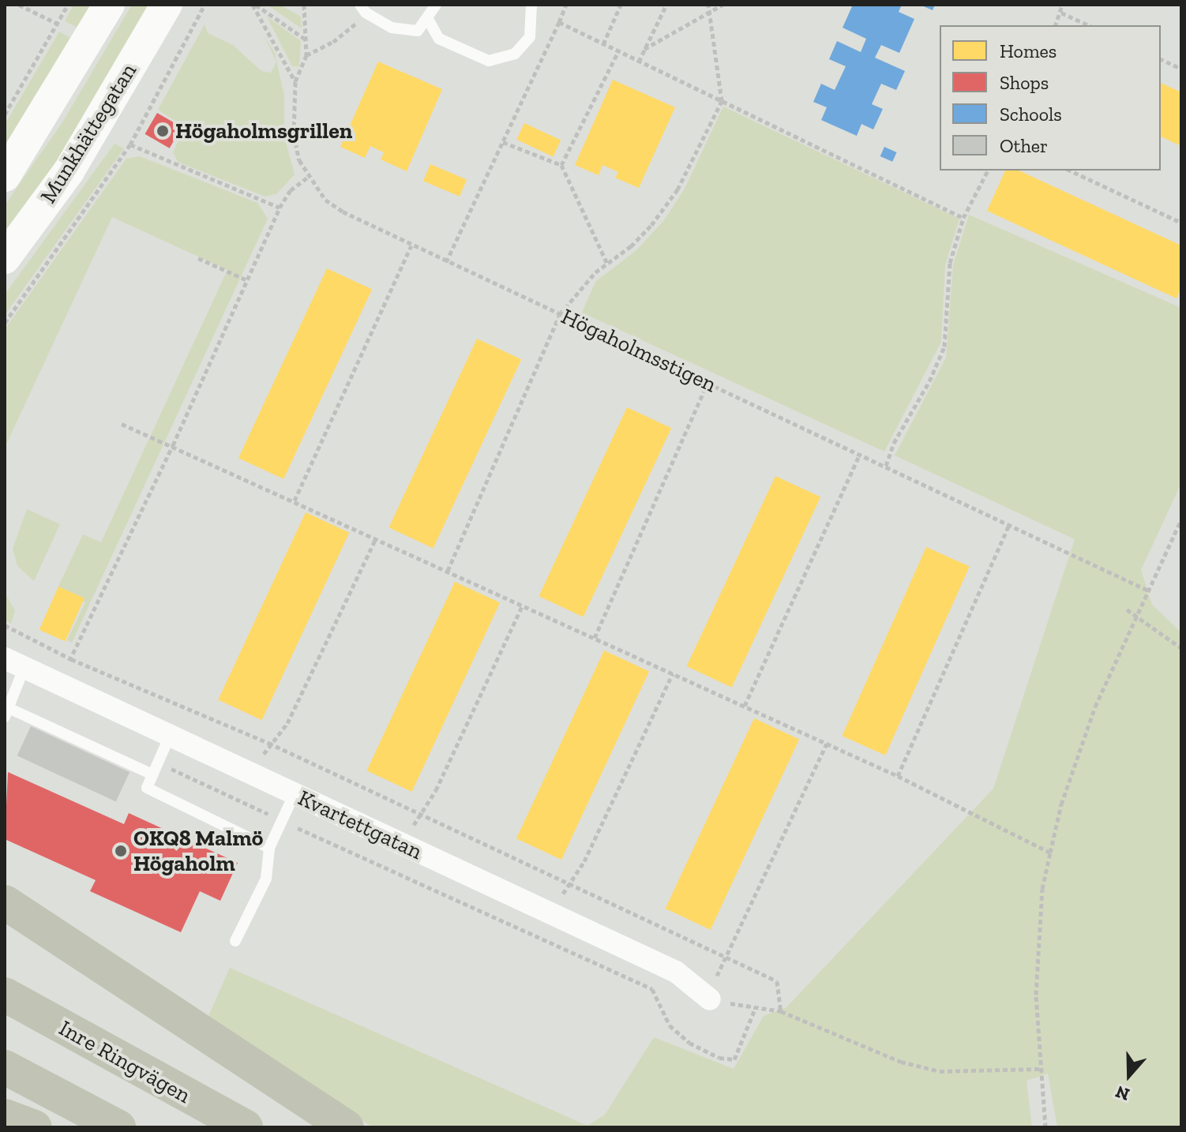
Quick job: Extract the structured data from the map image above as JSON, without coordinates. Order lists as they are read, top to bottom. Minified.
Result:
{"streets":{"highway":["Inre Ringvägen"],"street":["Munkhättegatan","Kvartettgatan"],"path":["Högaholmsstigen"]},"places":["Högaholmsgrillen","OKQ8 Malmö Högaholm"],"legend":["Homes","Shops","Schools","Other"],"north":"bottom"}
